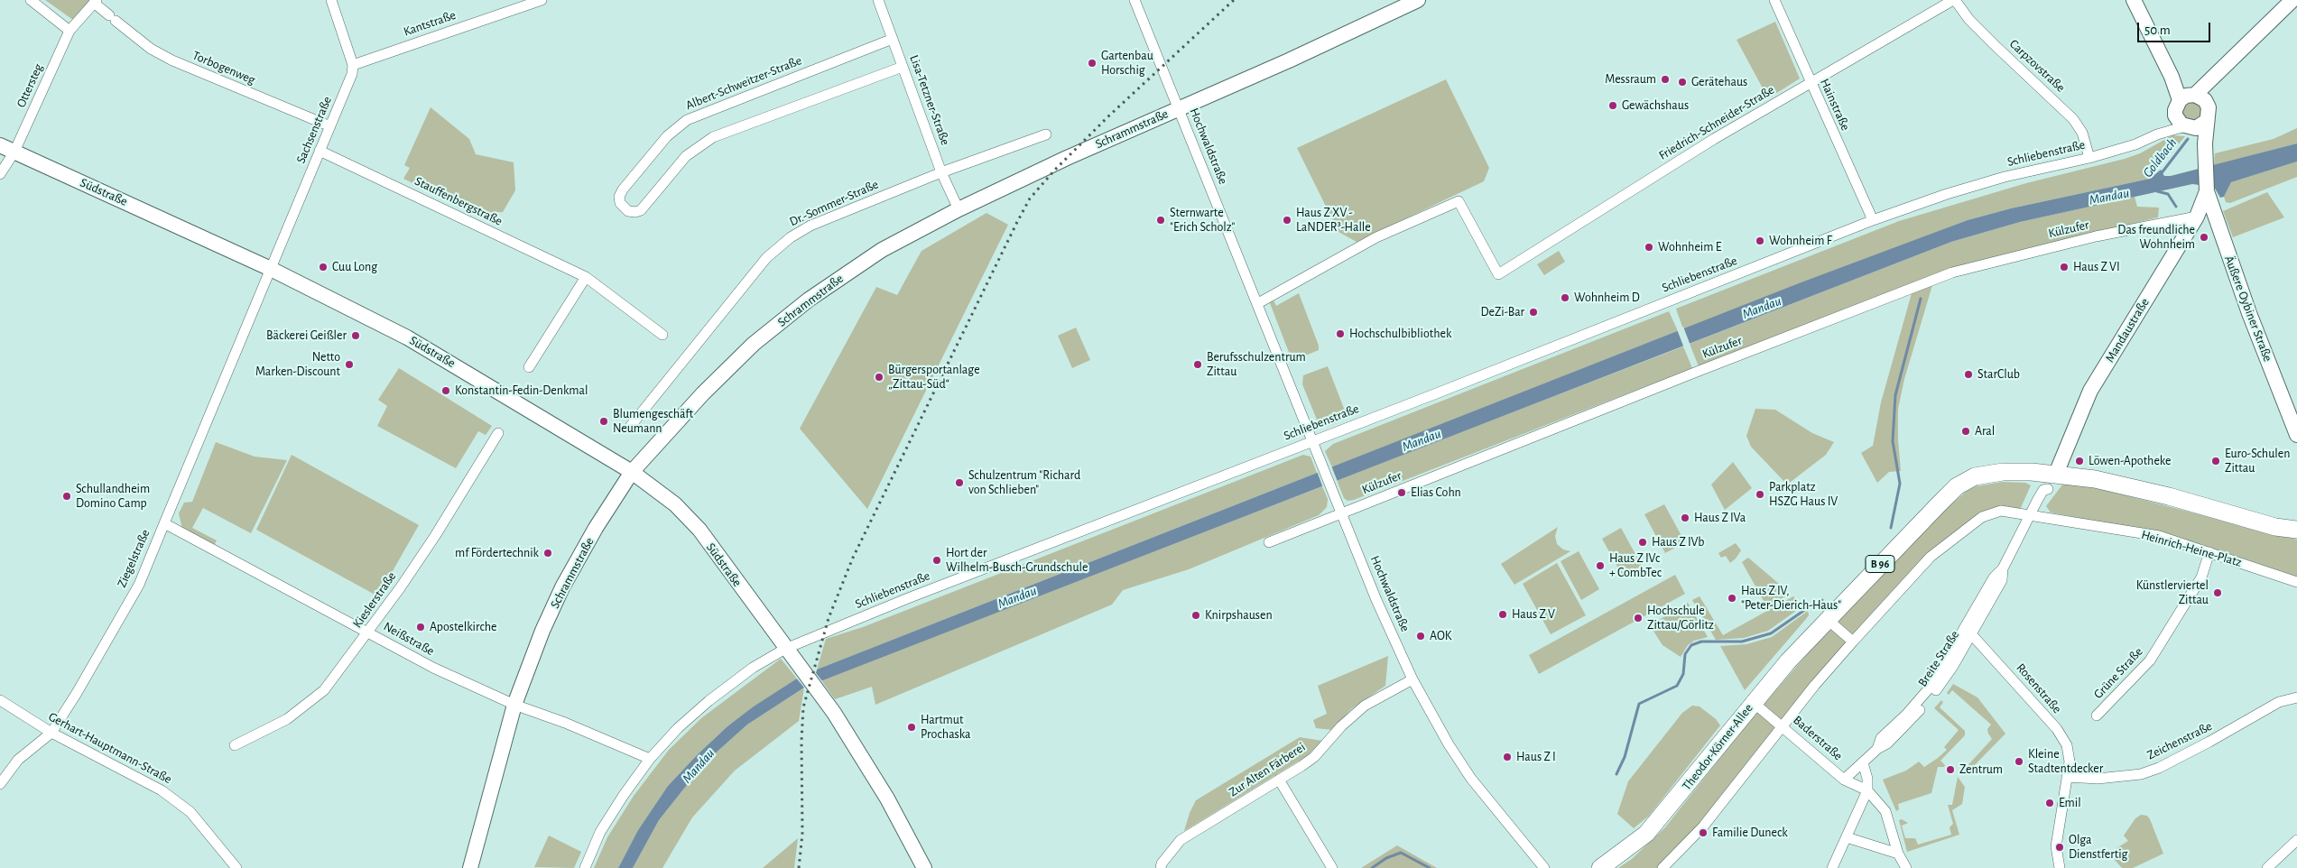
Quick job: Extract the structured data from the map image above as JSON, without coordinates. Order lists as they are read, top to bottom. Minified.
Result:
{"streets":{"main road":["Schrammstraße","Südstraße","Äußere Oybiner Straße","Mandaustraße","B 96","Theodor-Körner-Allee"],"street":["Kantstraße","Carpzovstraße","Torbogenweg","Albert-Schweitzer-Straße","Ottersteg","Lisa-Tetzner-Straße","Hainstraße","Friedrich-Schneider-Straße","Sachsenstraße","Hochwaldstraße","Schliebenstraße","Stauffenbergstraße","Dr.-Sommer-Straße","Külzufer","Heinrich-Heine-Platz","Ziegelstraße","Kieslerstraße","Neißstraße","Breite Straße","Grüne Straße","Rosenstraße","Baderstraße","Zeichenstraße","Gerhart-Hauptmann-Straße","Zur Alten Färberei"]},"crossings":[["Kantstraße","Sachsenstraße"],["Carpzovstraße","Friedrich-Schneider-Straße"],["Carpzovstraße","Schliebenstraße"],["Torbogenweg","Ottersteg"],["Torbogenweg","Sachsenstraße"],["Albert-Schweitzer-Straße","Lisa-Tetzner-Straße"],["Ottersteg","Südstraße"],["Lisa-Tetzner-Straße","Schrammstraße"],["Lisa-Tetzner-Straße","Dr.-Sommer-Straße"],["Hainstraße","Friedrich-Schneider-Straße"],["Hainstraße","Schliebenstraße"],["Friedrich-Schneider-Straße","Hochwaldstraße"],["Schrammstraße","Hochwaldstraße"],["Schrammstraße","Südstraße"],["Schrammstraße","Neißstraße"],["Sachsenstraße","Südstraße"],["Sachsenstraße","Stauffenbergstraße"],["Sachsenstraße","Ziegelstraße"],["Hochwaldstraße","Schliebenstraße"],["Hochwaldstraße","Külzufer"],["Hochwaldstraße","Zur Alten Färberei"],["Schliebenstraße","Südstraße"],["Schliebenstraße","Mandaustraße"],["Schliebenstraße","Neißstraße"],["Südstraße","Ziegelstraße"],["Külzufer","Äußere Oybiner Straße"],["Külzufer","Mandaustraße"],["Äußere Oybiner Straße","Mandaustraße"],["Mandaustraße","B 96"],["Mandaustraße","Breite Straße"],["Mandaustraße","Theodor-Körner-Allee"],["Heinrich-Heine-Platz","Breite Straße"],["Heinrich-Heine-Platz","Grüne Straße"],["Ziegelstraße","Neißstraße"],["Ziegelstraße","Gerhart-Hauptmann-Straße"],["B 96","Breite Straße"],["B 96","Theodor-Körner-Allee"],["Kieslerstraße","Neißstraße"],["Breite Straße","Rosenstraße"],["Breite Straße","Baderstraße"],["Breite Straße","Theodor-Körner-Allee"],["Rosenstraße","Zeichenstraße"],["Baderstraße","Theodor-Körner-Allee"]],"water":["Goldbach","Mandau"],"places":["Gartenbau Horschig","Messraum","Gerätehaus","Gewächshaus","Sternwarte \"Erich Scholz\"","Haus Z XV - LaNDER³-Halle","Das freundliche Wohnheim","Wohnheim F","Wohnheim E","Cuu Long","Haus Z VI","Wohnheim D","DeZi-Bar","Hochschulbibliothek","Bäckerei Geißler","Netto Marken-Discount","Berufsschulzentrum Zittau","StarClub","Bürgersportanlage „Zittau-Süd“","Konstantin-Fedin-Denkmal","Blumengeschäft Neumann","Aral","Löwen-Apotheke","Euro-Schulen Zittau","Schulzentrum \"Richard von Schlieben\"","Elias Cohn","Parkplatz HSZG Haus IV","Schullandheim Domino Camp","Haus Z IVa","Haus Z IVb","mf Fördertechnik","Hort der Wilhelm-Busch-Grundschule","Haus Z IVc + CombTec","Künstlerviertel Zittau","Haus Z IV, \"Peter-Dierich-Haus\"","Haus Z V","Knirpshausen","Hochschule Zittau/Görlitz","Apostelkirche","AOK","Hartmut Prochaska","Haus Z I","Kleine Stadtentdecker","Zentrum","Emil","Familie Duneck","Olga Dienstfertig"],"scale_bar":"50 m"}
